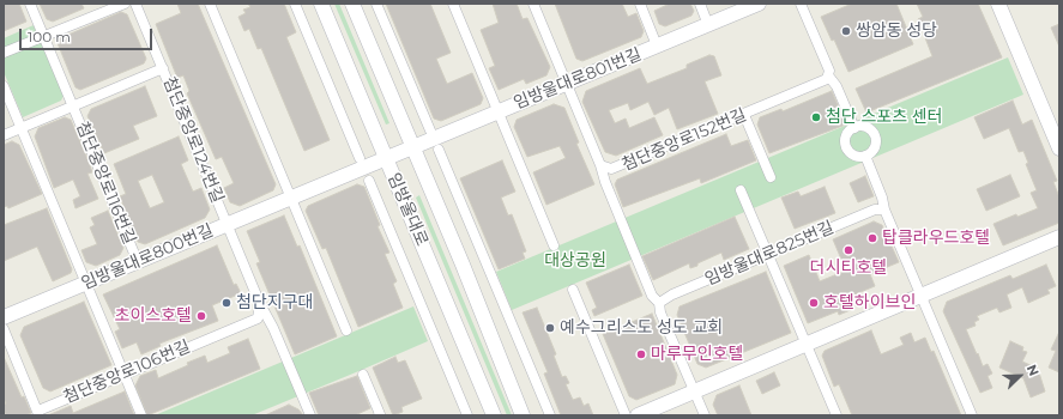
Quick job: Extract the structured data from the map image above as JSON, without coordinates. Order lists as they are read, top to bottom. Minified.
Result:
{"streets":{"street":["임방울대로801번길","첨단중앙로124번길","첨단중앙로152번길","첨단중앙로116번길","임방울대로","임방울대로825번길","임방울대로800번길","첨단중앙로106번길"]},"crossings":[["임방울대로801번길","첨단중앙로152번길"],["임방울대로801번길","임방울대로"],["임방울대로801번길","임방울대로800번길"],["첨단중앙로124번길","첨단중앙로116번길"],["첨단중앙로124번길","임방울대로800번길"],["첨단중앙로124번길","첨단중앙로106번길"],["첨단중앙로116번길","임방울대로800번길"],["임방울대로","임방울대로800번길"]],"parks":["대상공원"],"places":["쌍암동 성당","첨단 스포츠 센터","탑클라우드호텔","더시티호텔","첨단지구대","호텔하이브인","초이스호텔","예수그리스도 성도 교회","마루무인호텔"],"scale_bar":"100 m","north":"top right"}
